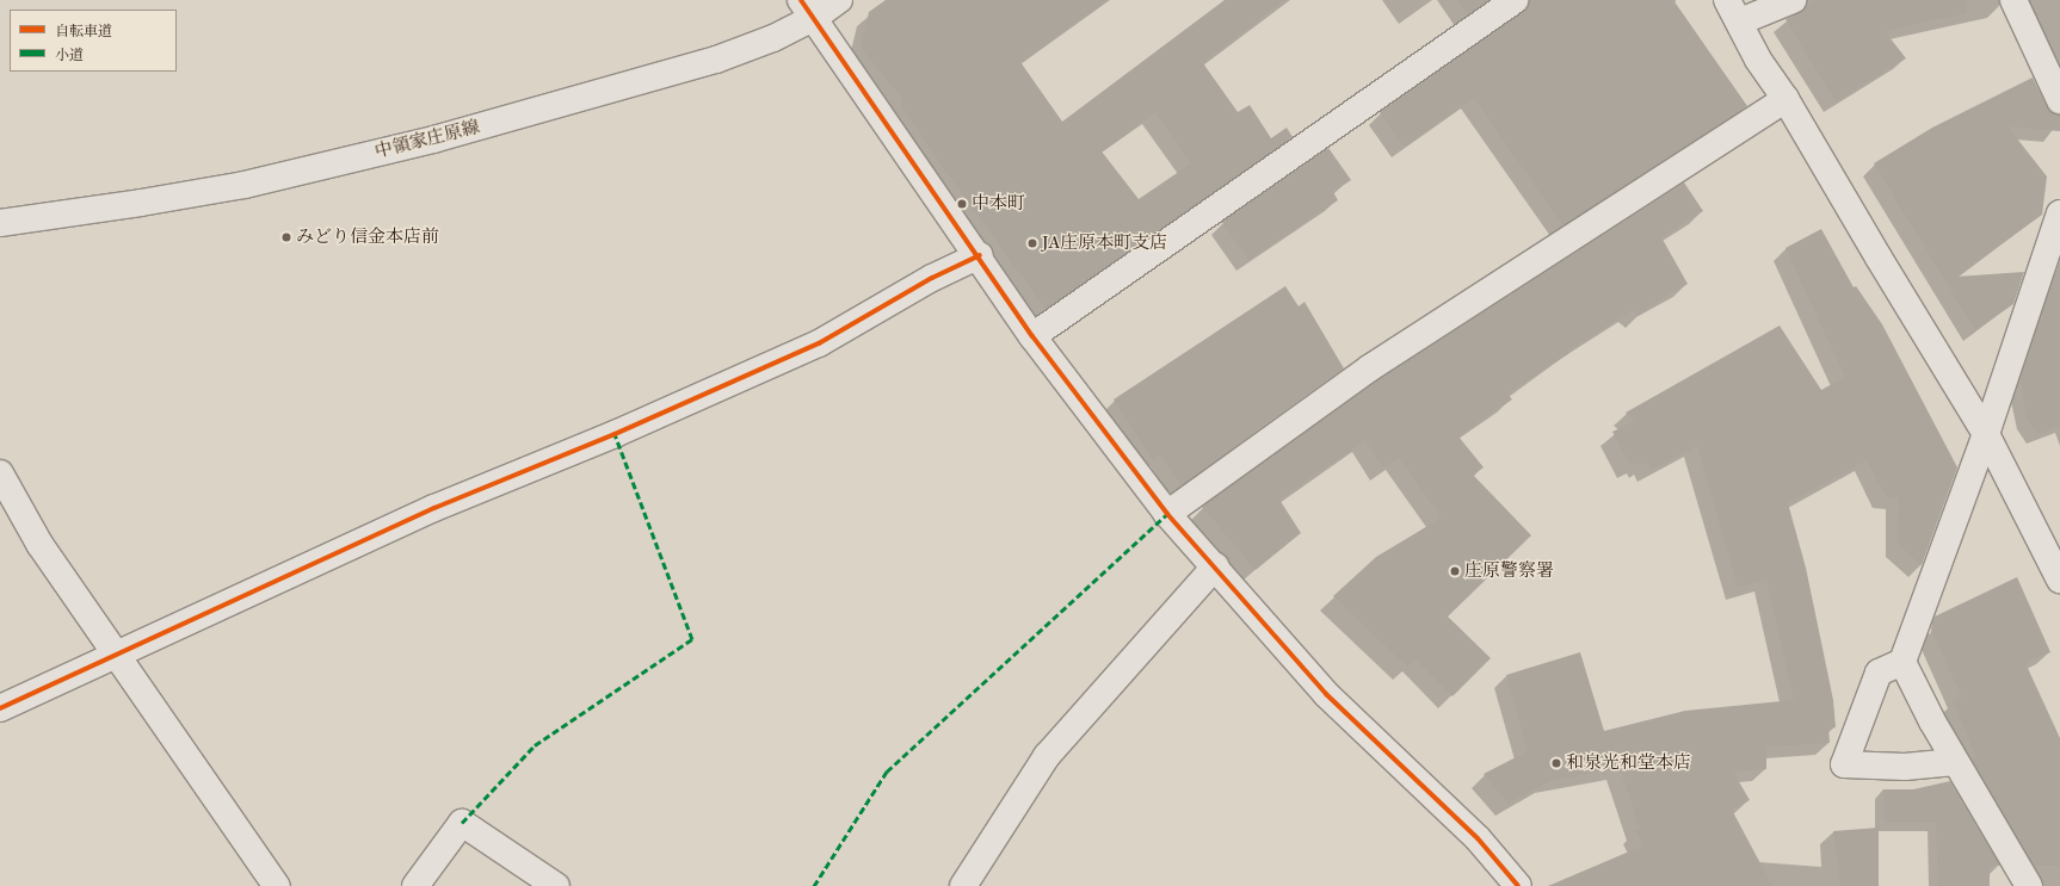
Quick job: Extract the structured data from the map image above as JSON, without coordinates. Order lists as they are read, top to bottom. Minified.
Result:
{"streets":{"street":["中領家庄原線"]},"places":["中本町","みどり信金本店前","JA庄原本町支店","庄原警察署","和泉光和堂本店"],"legend":["自転車道","小道"]}
